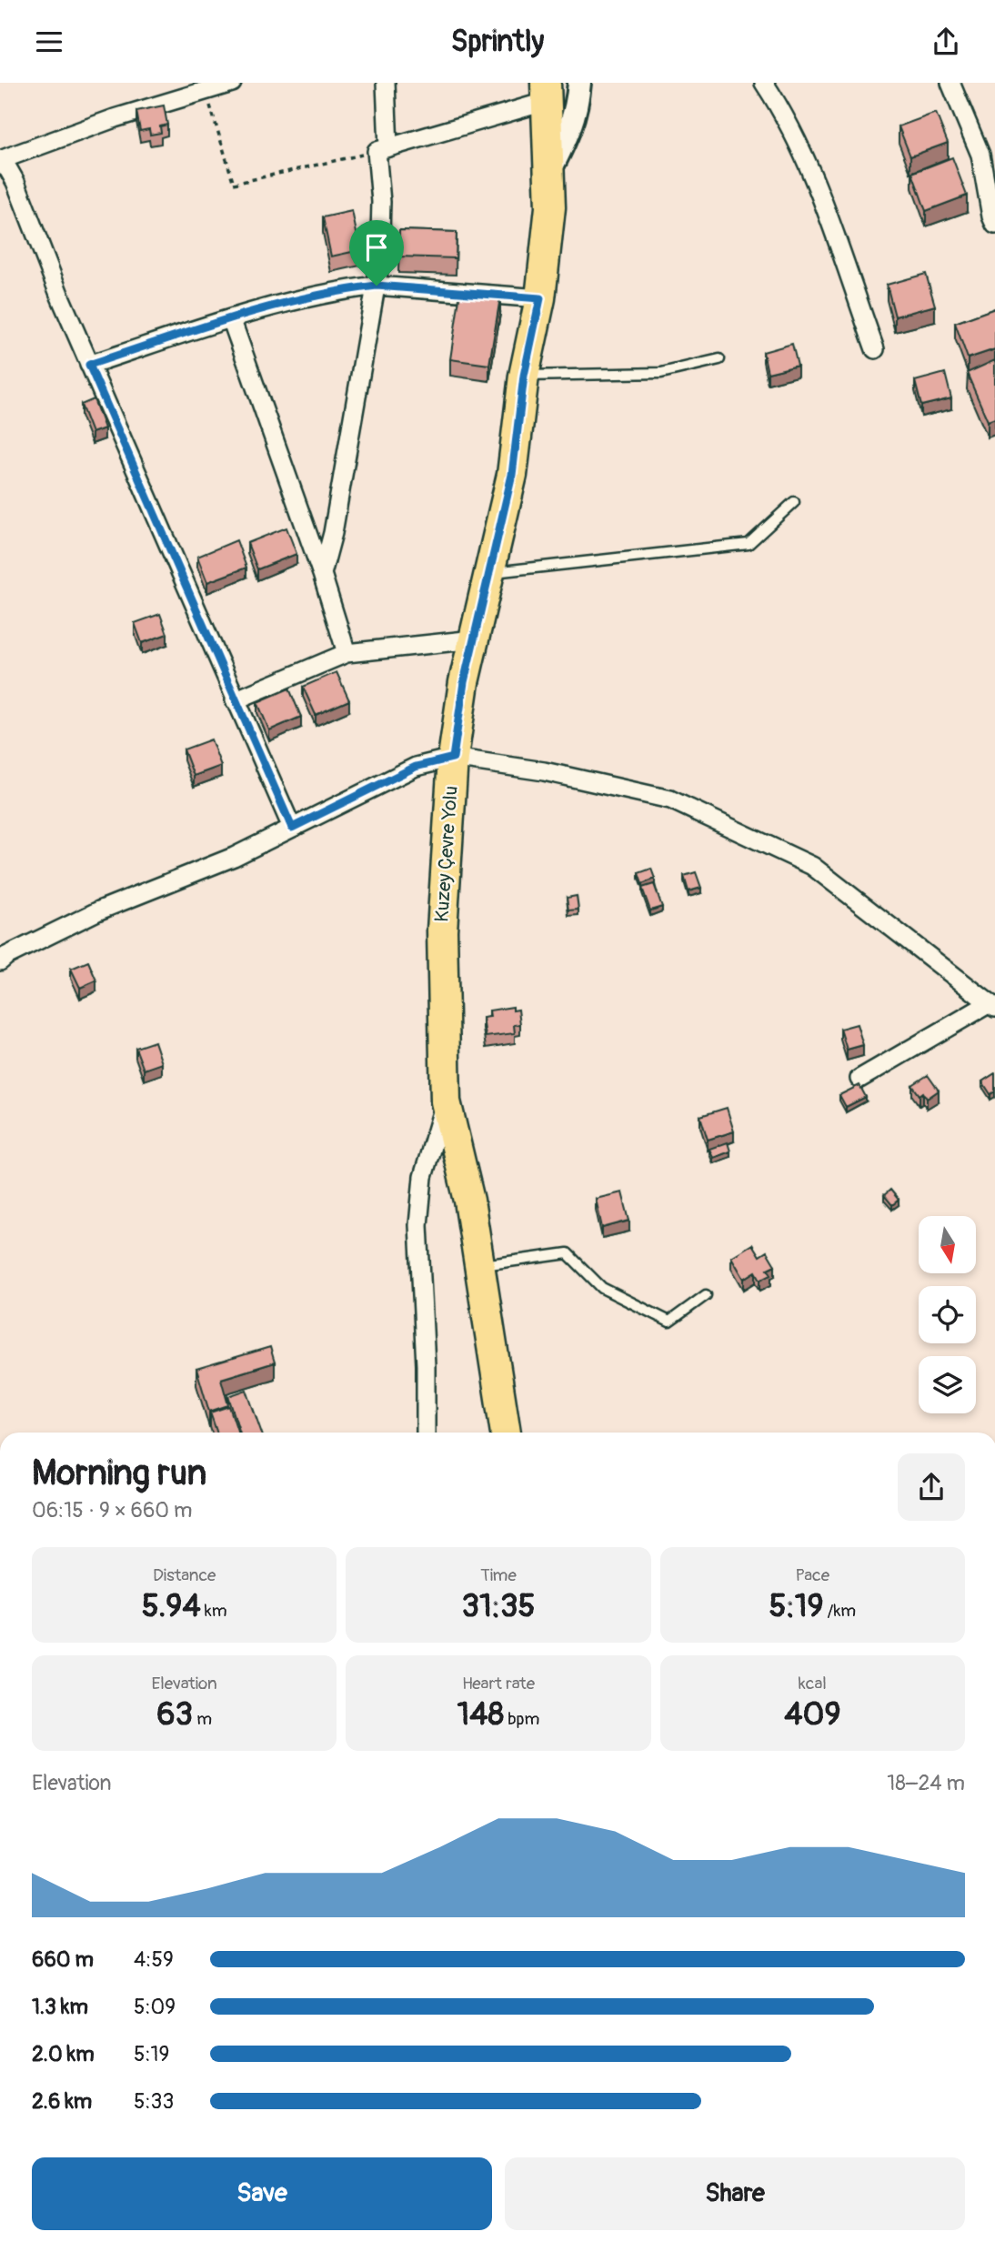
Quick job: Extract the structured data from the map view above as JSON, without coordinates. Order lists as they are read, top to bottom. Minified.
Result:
{"streets":{"main road":["Kuzey Çevre Yolu"]},"north":"bottom","page":{"header":"Sprintly","heading":["Morning run","06:15 · 9 × 660 m"],"stats":[["Distance","5.94 km"],["Time","31:35"],["Pace","5:19 /km"],["Elevation","63 m"],["Heart rate","148 bpm"],["kcal","409"]],"chart":["Elevation","18–24 m"],"list":[{"name":"660 m","note":"4:59"},{"name":"1.3 km","note":"5:09"},{"name":"2.0 km","note":"5:19"},{"name":"2.6 km","note":"5:33"}],"buttons":["Save","Share"]}}
